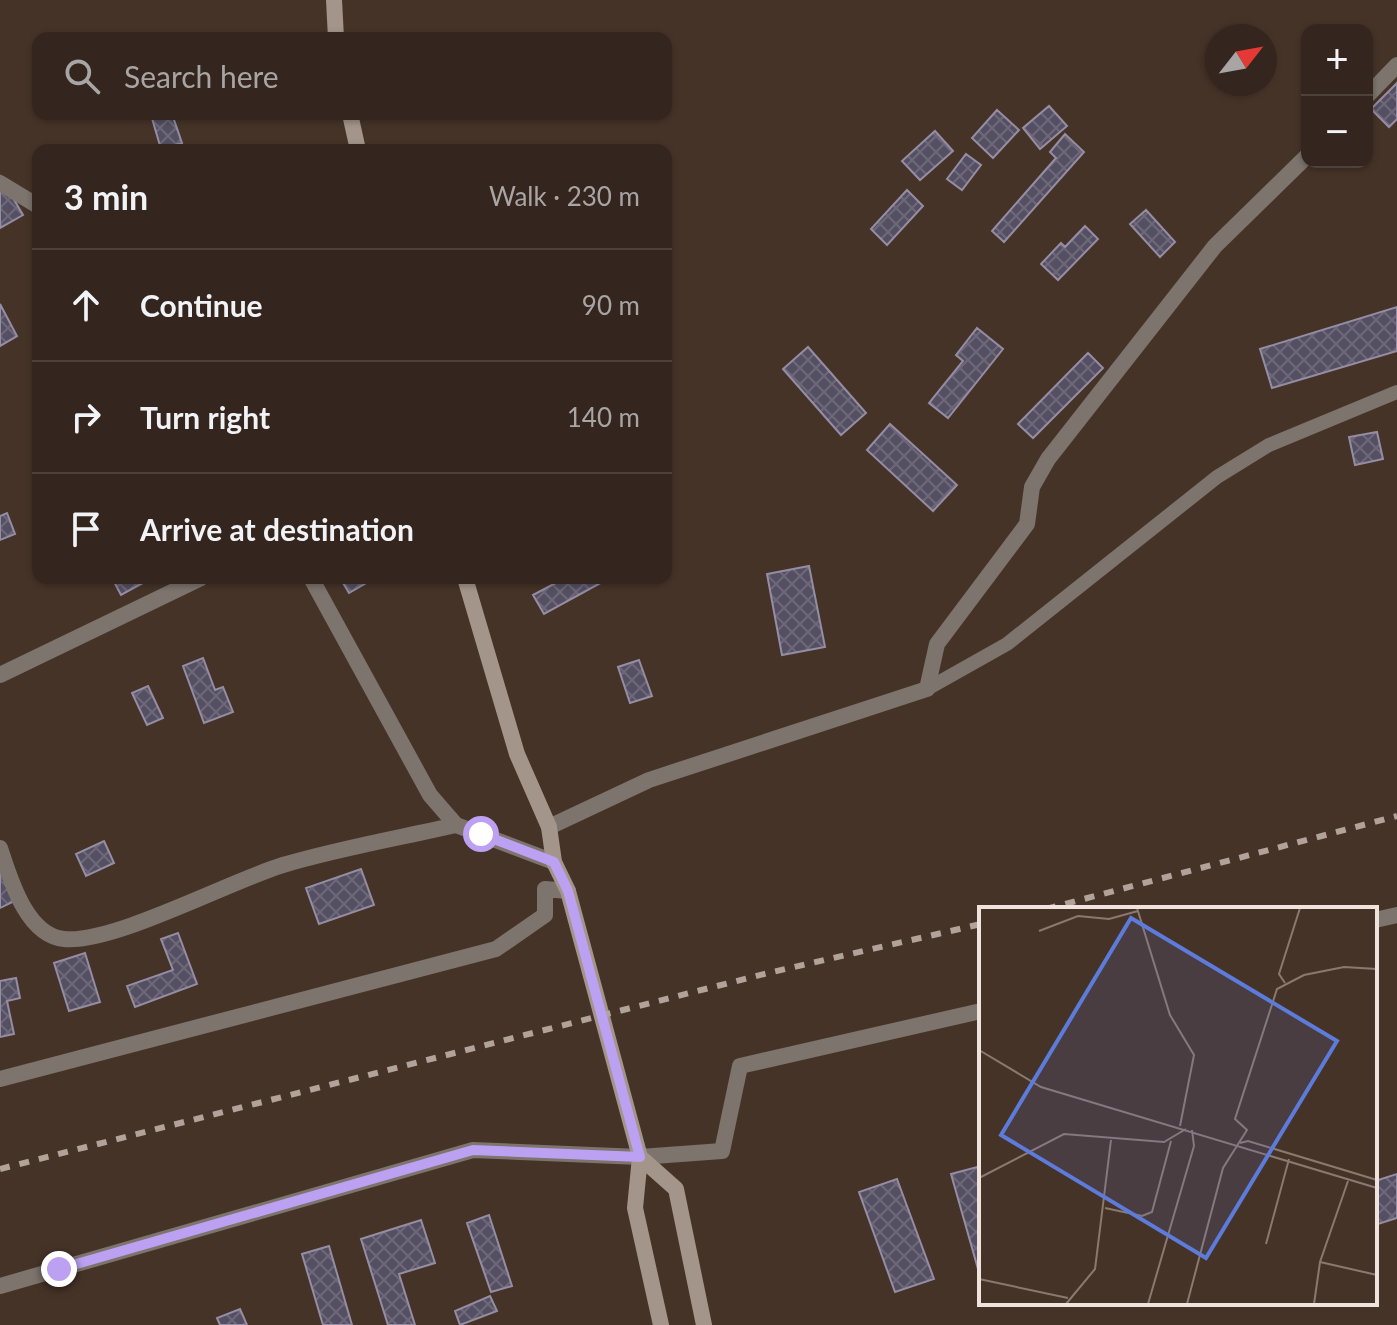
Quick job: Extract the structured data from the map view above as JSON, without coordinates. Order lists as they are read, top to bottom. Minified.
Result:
{"north":"top right","page":{"map_buttons":["+","−"],"search":"Search here","heading":["3 min","Walk · 230 m"],"list":[["Continue","90 m"],["Turn right","140 m"],"Arrive at destination"]}}
